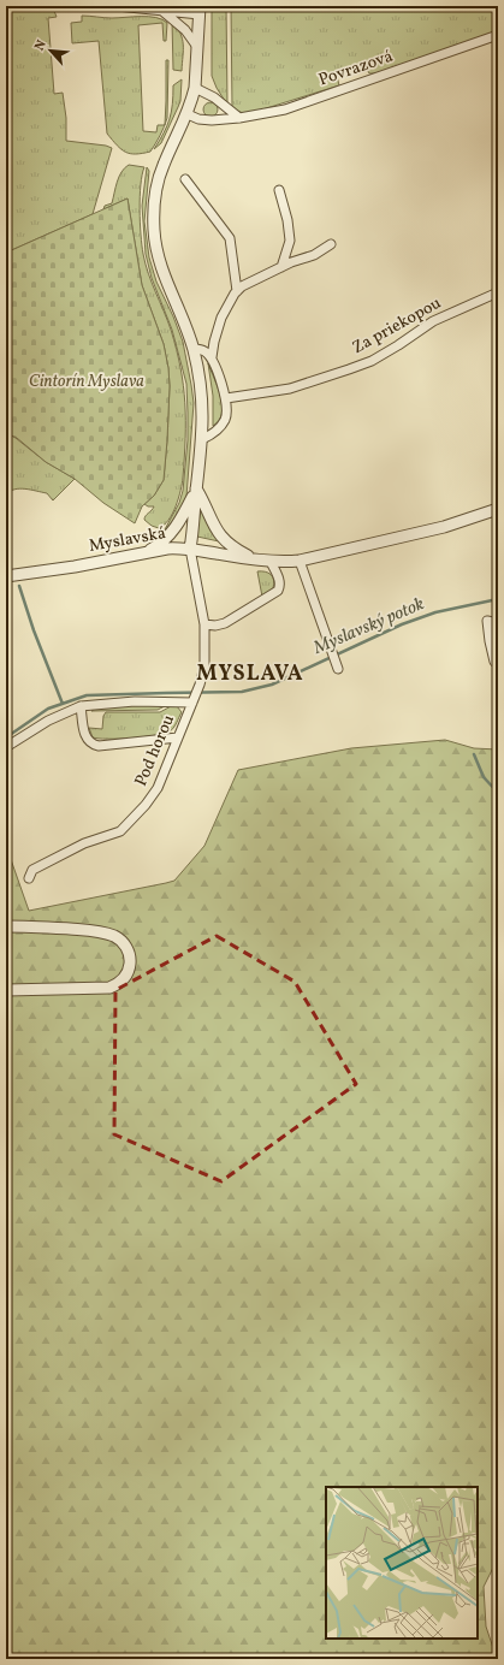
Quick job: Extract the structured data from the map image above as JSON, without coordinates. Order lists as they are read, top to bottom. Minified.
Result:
{"streets":{"street":["Povrazová","Za priekopou","Myslavská","Pod horou"]},"crossings":[["Myslavská","Pod horou"]],"districts":["MYSLAVA"],"water":["Myslavský potok"],"parks":["Cintorín Myslava"],"north":"top left"}
